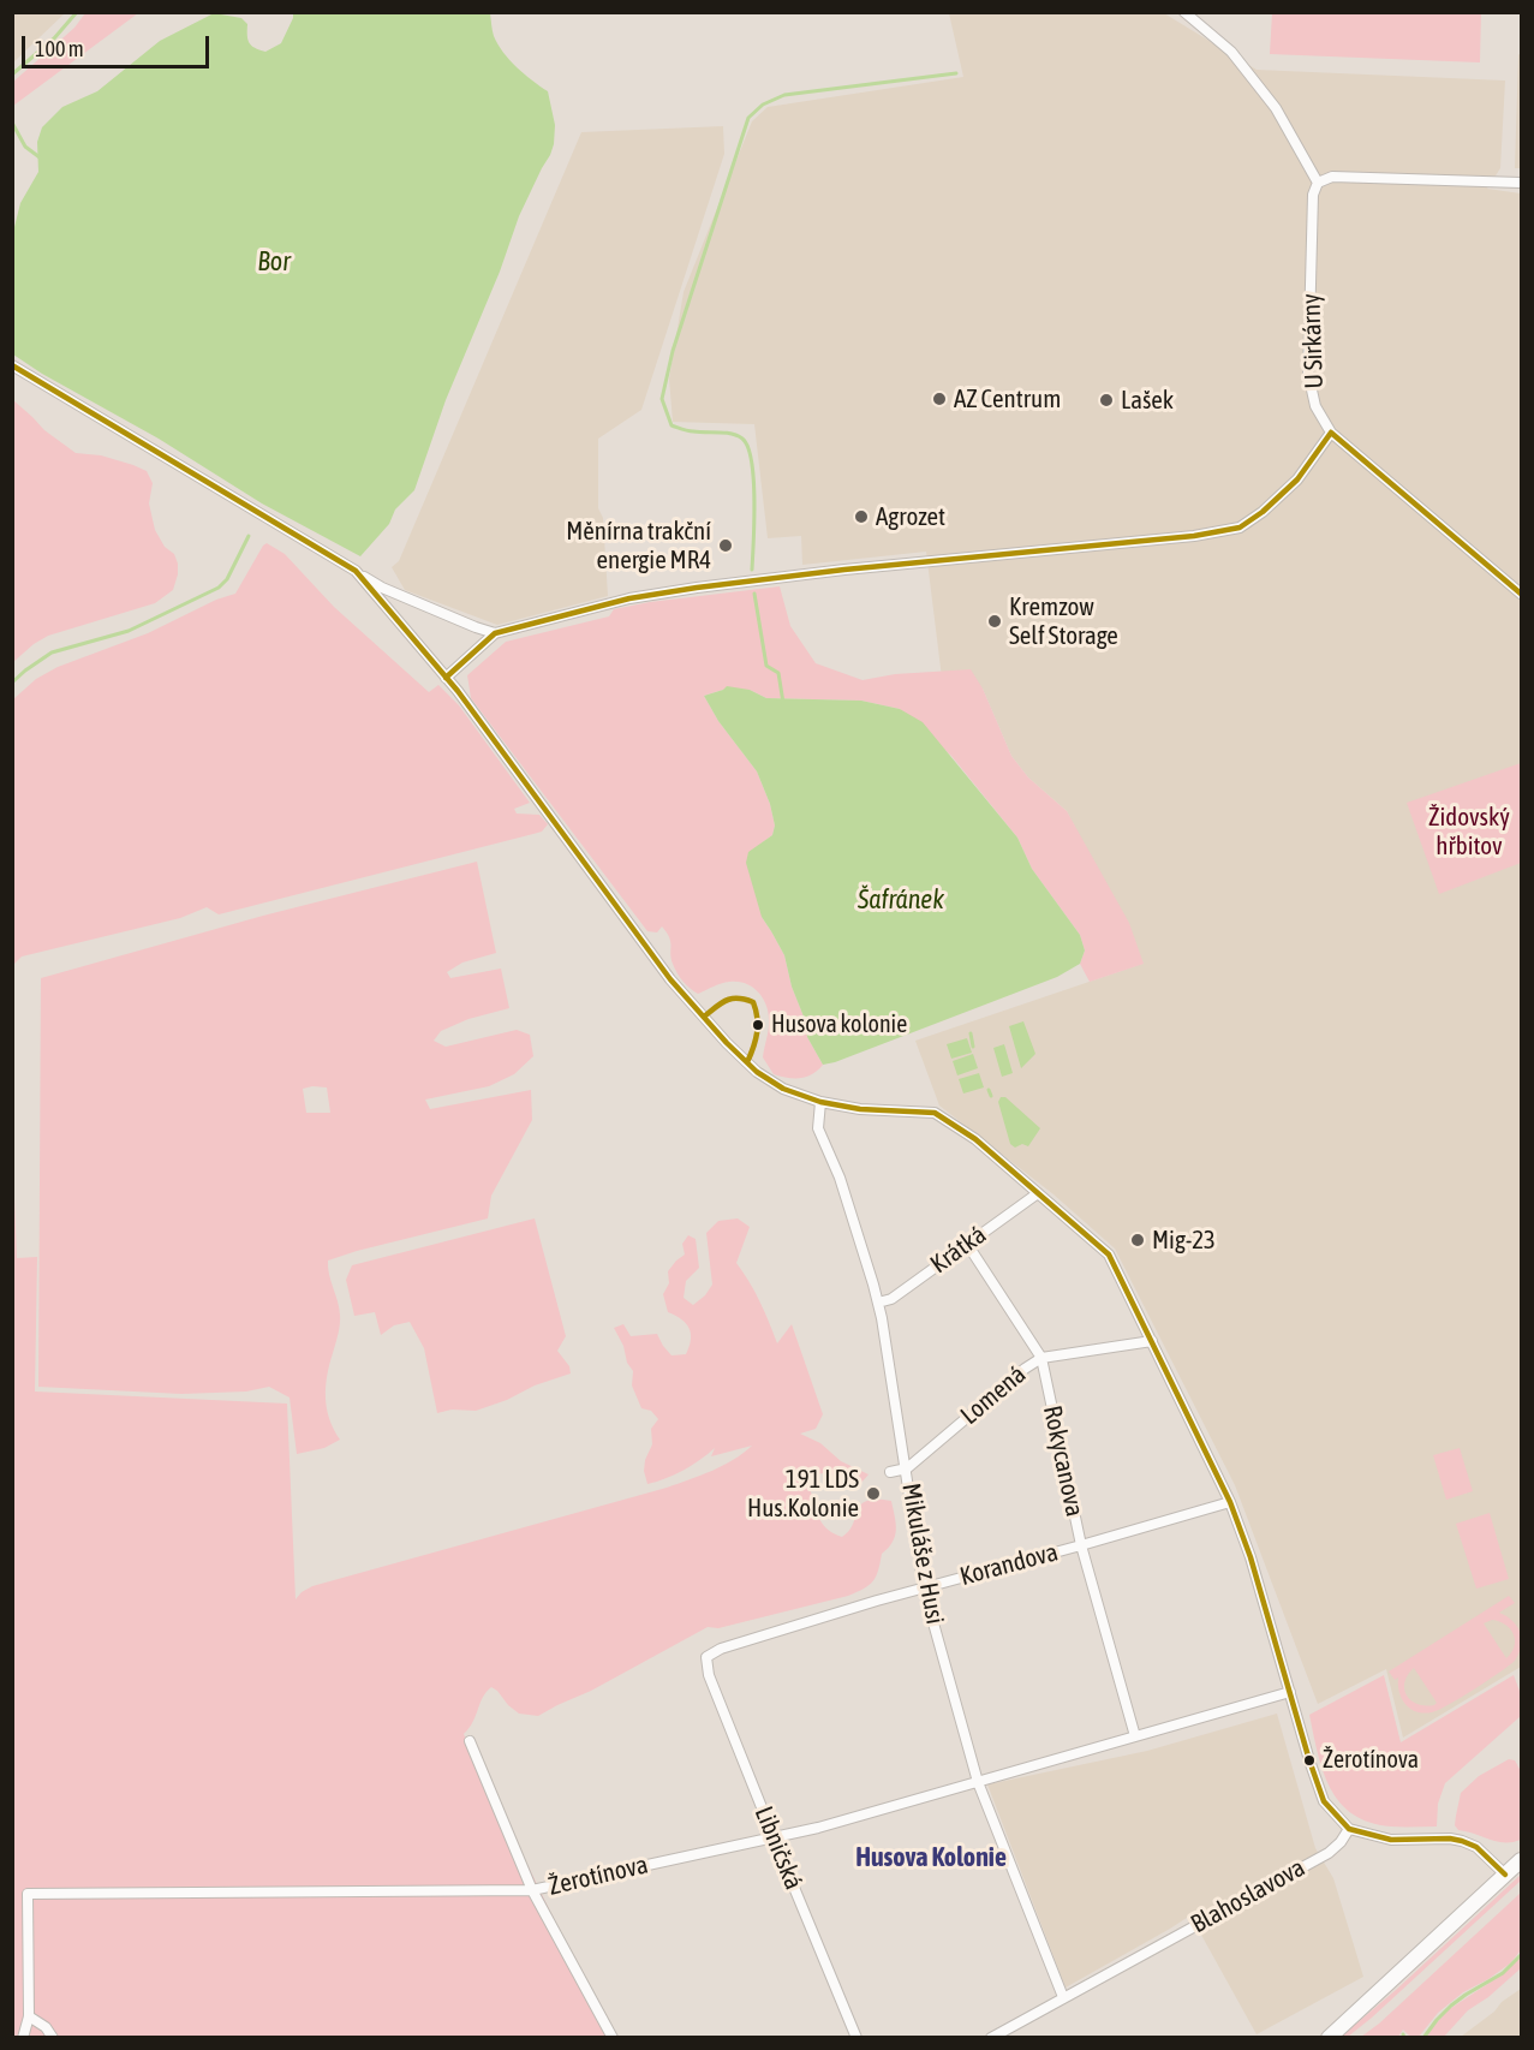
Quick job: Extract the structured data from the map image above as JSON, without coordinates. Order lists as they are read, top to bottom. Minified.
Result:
{"streets":{"street":["U Sirkárny","Krátká","Lomená","Rokycanova","Mikuláše z Husi","Korandova","Libničská","Žerotínova","Blahoslavova"]},"crossings":[["Krátká","Rokycanova"],["Krátká","Mikuláše z Husi"],["Lomená","Rokycanova"],["Lomená","Mikuláše z Husi"],["Rokycanova","Korandova"],["Rokycanova","Žerotínova"],["Mikuláše z Husi","Korandova"],["Mikuláše z Husi","Žerotínova"],["Mikuláše z Husi","Blahoslavova"],["Korandova","Libničská"],["Libničská","Žerotínova"]],"districts":["Husova Kolonie"],"water":["Bor","Šafránek"],"parks":["Židovský hřbitov"],"places":["AZ Centrum","Lašek","Agrozet","Měnírna trakční energie MR4","Kremzow Self Storage","Husova kolonie","Mig-23","191 LDS Hus.Kolonie","Žerotínova"],"scale_bar":"100 m"}
